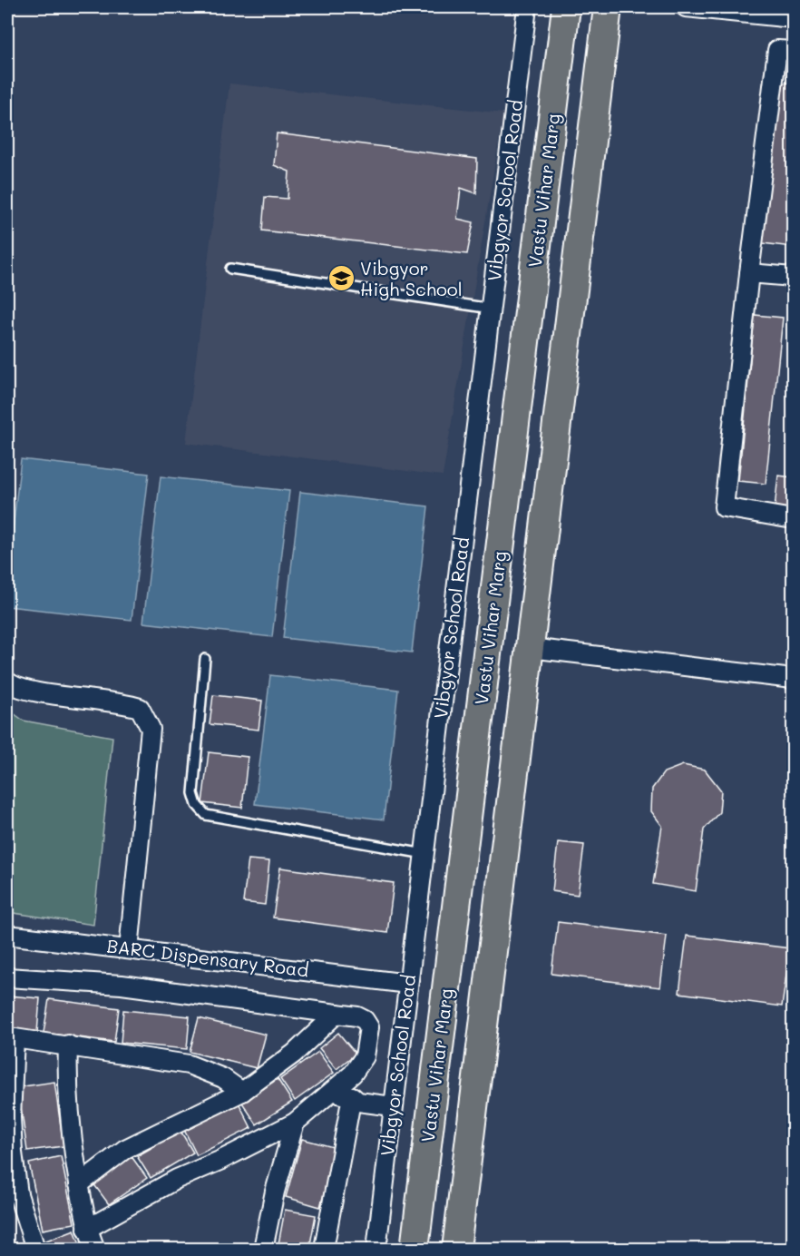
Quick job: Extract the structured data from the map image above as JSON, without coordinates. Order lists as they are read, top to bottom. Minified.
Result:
{"streets":{"main road":["Vastu Vihar Marg"],"street":["Vibgyor School Road","BARC Dispensary Road"]},"crossings":[["Vibgyor School Road","BARC Dispensary Road"]],"places":{"school or university":["Vibgyor High School"]}}
